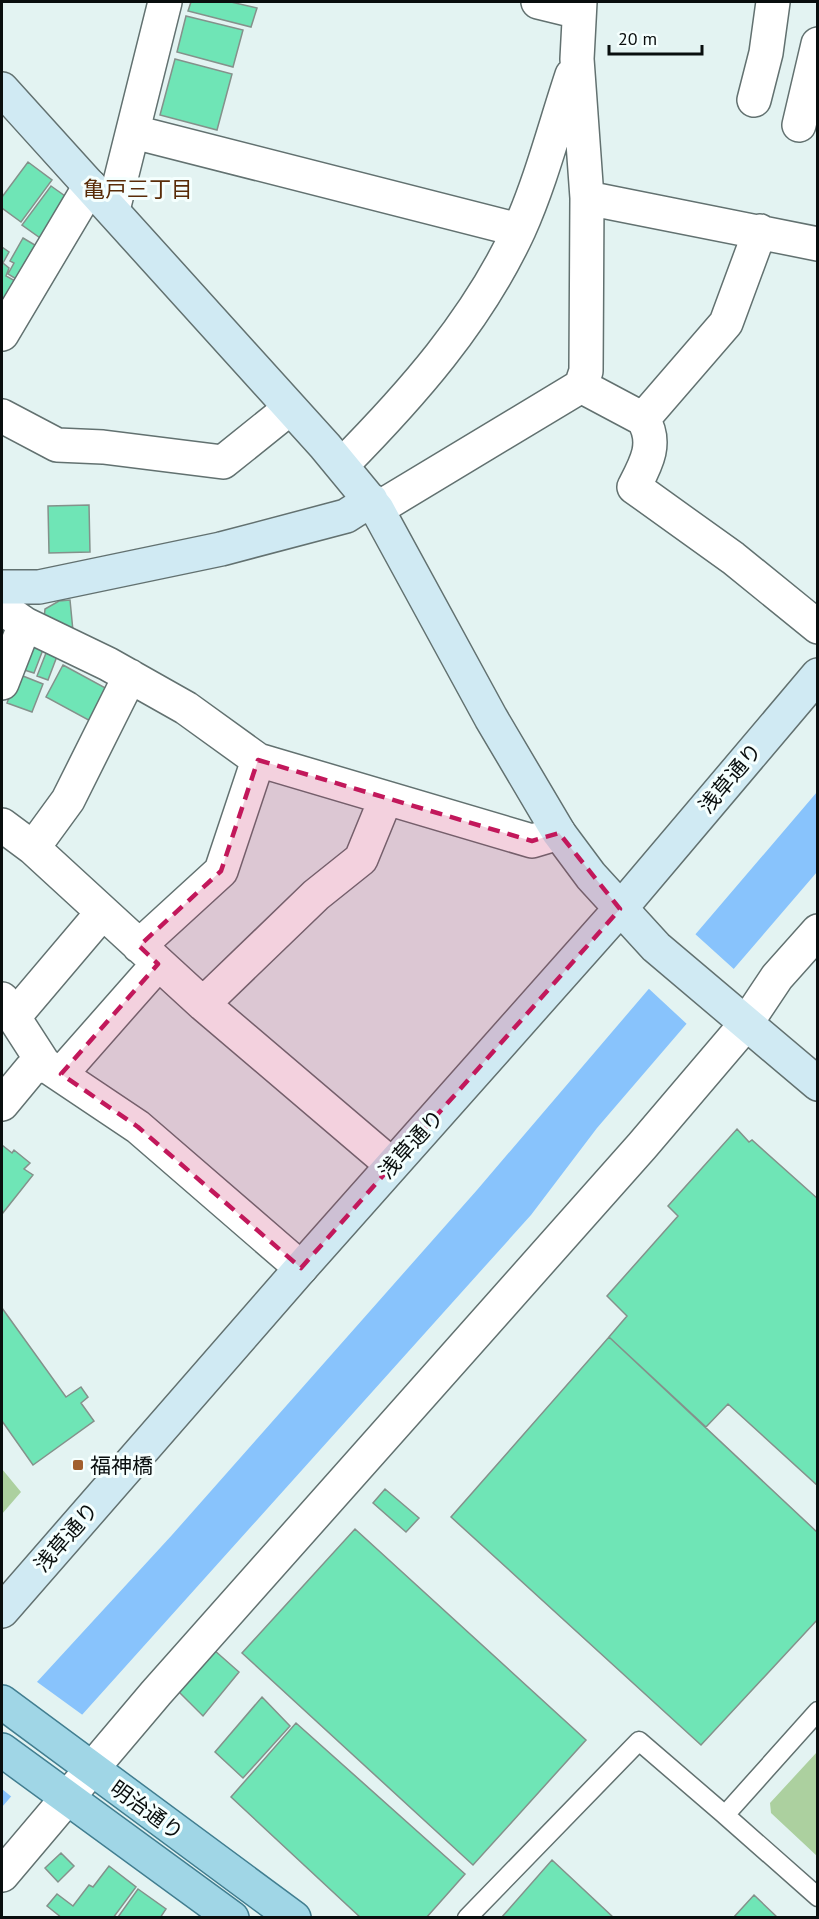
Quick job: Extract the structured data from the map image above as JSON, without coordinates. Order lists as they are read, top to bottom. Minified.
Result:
{"streets":{"main road":["明治通り"],"street":["浅草通り"]},"districts":["亀戸三丁目"],"places":{"transit":["福神橋"]},"scale_bar":"20 m"}
